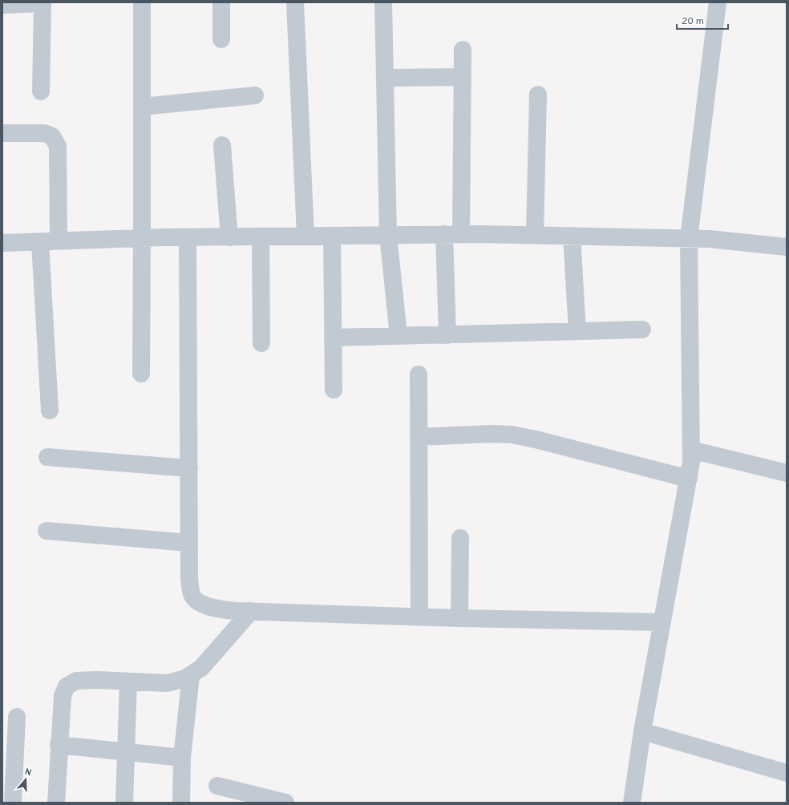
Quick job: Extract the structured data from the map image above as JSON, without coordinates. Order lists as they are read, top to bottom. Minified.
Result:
{"scale_bar":"20 m","north":"top"}
